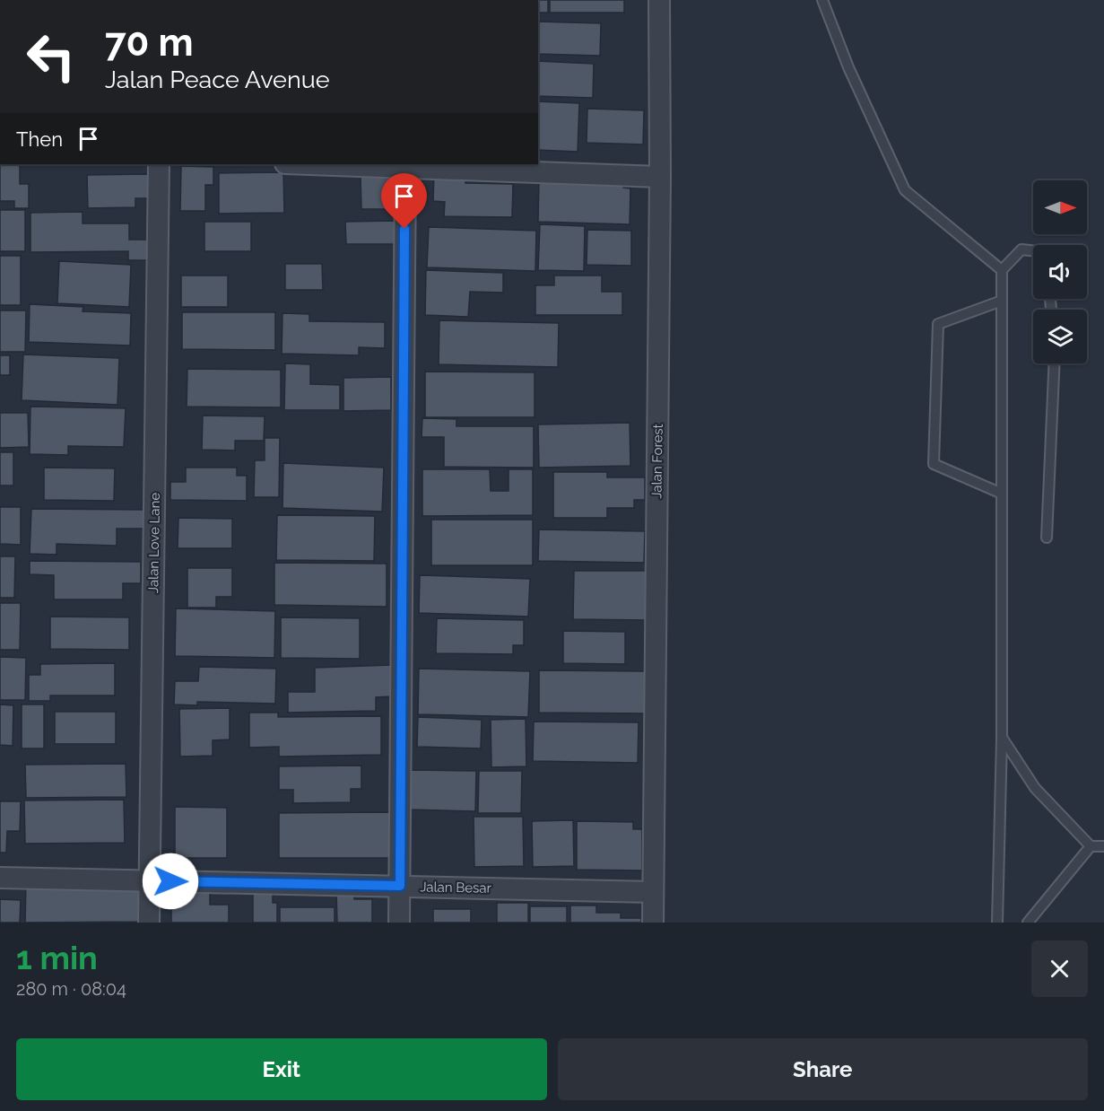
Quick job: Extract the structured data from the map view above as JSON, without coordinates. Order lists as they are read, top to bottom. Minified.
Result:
{"streets":{"street":["Jalan Forest","Jalan Love Lane","Jalan Besar"]},"crossings":[["Jalan Forest","Jalan Besar"],["Jalan Love Lane","Jalan Besar"]],"north":"right","page":{"turn":["70 m","Jalan Peace Avenue"],"then":"Then","heading":["1 min","280 m · 08:04"],"buttons":["Exit","Share"]}}
